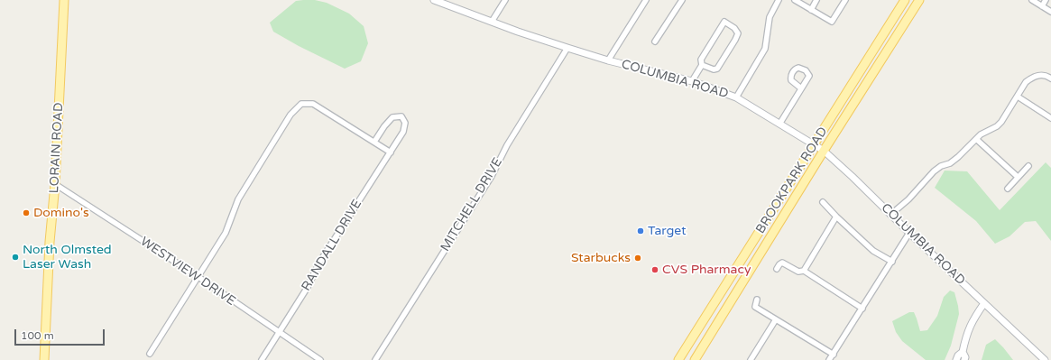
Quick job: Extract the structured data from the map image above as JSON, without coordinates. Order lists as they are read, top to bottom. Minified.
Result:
{"streets":{"main road":["LORAIN ROAD","BROOKPARK ROAD"],"street":["COLUMBIA ROAD","MITCHELL DRIVE","RANDALL DRIVE","WESTVIEW DRIVE"]},"crossings":[["COLUMBIA ROAD","BROOKPARK ROAD"],["COLUMBIA ROAD","MITCHELL DRIVE"],["LORAIN ROAD","WESTVIEW DRIVE"],["RANDALL DRIVE","WESTVIEW DRIVE"]],"places":["Domino's","Target","North Olmsted Laser Wash","Starbucks","CVS Pharmacy"],"scale_bar":"100 m"}
